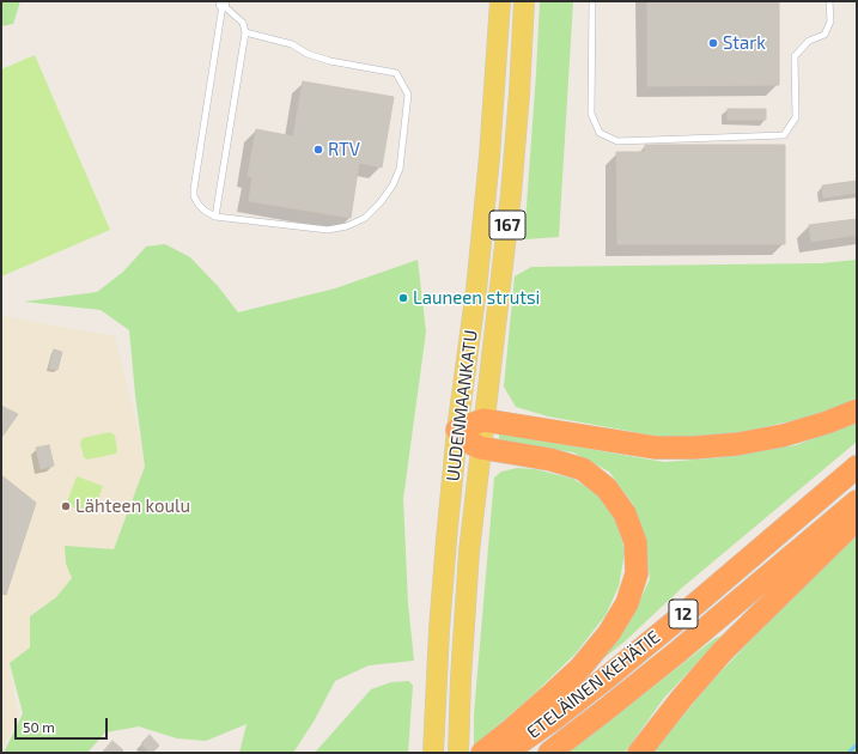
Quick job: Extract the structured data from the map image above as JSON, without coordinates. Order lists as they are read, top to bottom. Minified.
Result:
{"streets":{"highway":["12","ETELÄINEN KEHÄTIE"],"main road":["167","UUDENMAANKATU"]},"places":["Stark","RTV","Launeen strutsi","Lähteen koulu"],"scale_bar":"50 m"}
